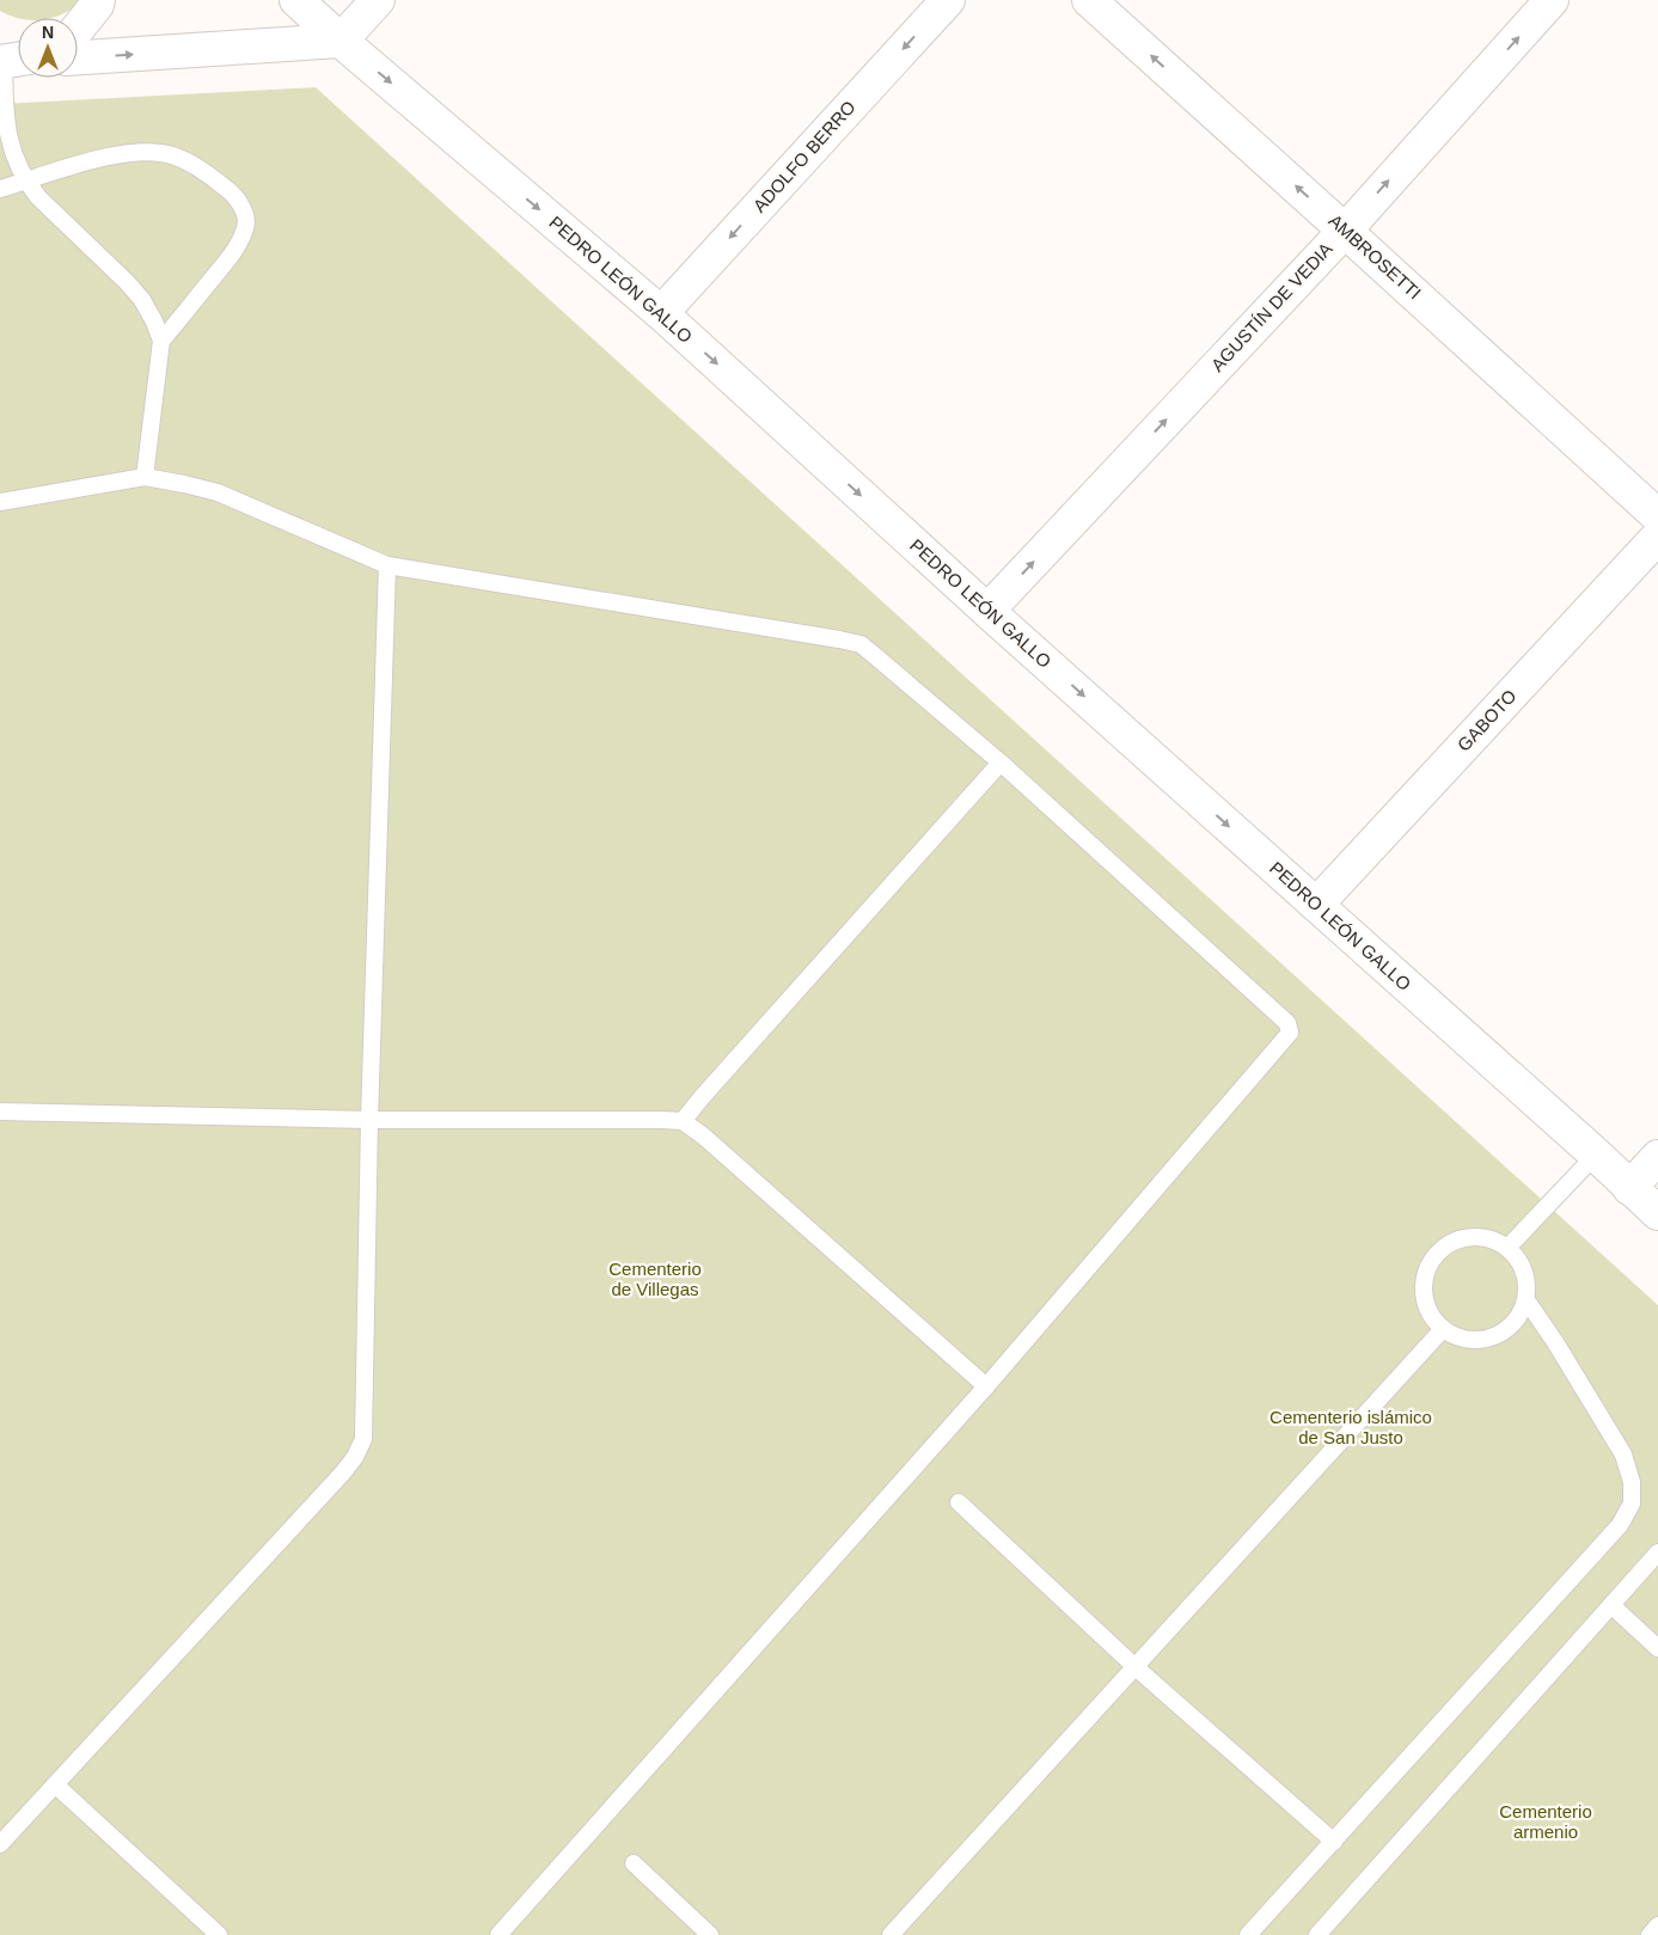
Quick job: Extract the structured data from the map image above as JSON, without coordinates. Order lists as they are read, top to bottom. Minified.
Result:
{"streets":{"street":["ADOLFO BERRO","AMBROSETTI","PEDRO LEÓN GALLO","AGUSTÍN DE VEDIA","GABOTO"]},"crossings":[["ADOLFO BERRO","PEDRO LEÓN GALLO"],["AMBROSETTI","AGUSTÍN DE VEDIA"],["PEDRO LEÓN GALLO","AGUSTÍN DE VEDIA"],["PEDRO LEÓN GALLO","GABOTO"]],"one_way":["ADOLFO BERRO","AMBROSETTI","PEDRO LEÓN GALLO","AGUSTÍN DE VEDIA"],"parks":["Cementerio de Villegas","Cementerio islámico de San Justo","Cementerio armenio"],"north":"top"}
